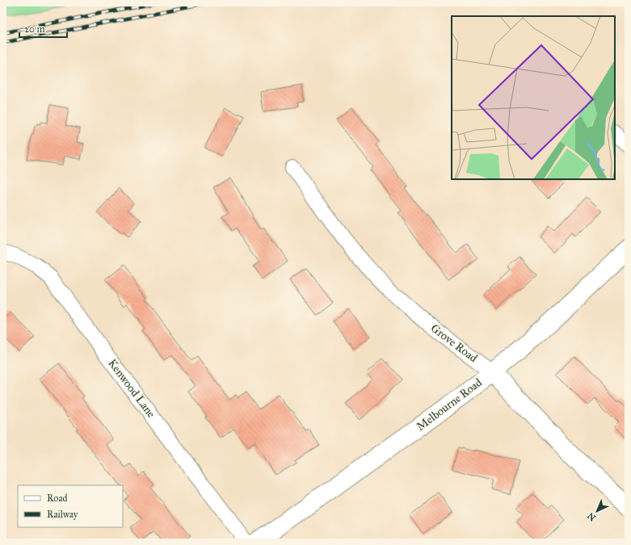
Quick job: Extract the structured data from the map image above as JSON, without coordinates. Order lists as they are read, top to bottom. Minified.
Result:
{"streets":{"street":["Grove Road","Kenwood Lane","Melbourne Road"]},"crossings":[["Grove Road","Melbourne Road"]],"legend":["Road","Railway"],"scale_bar":"20 m","north":"bottom left"}
